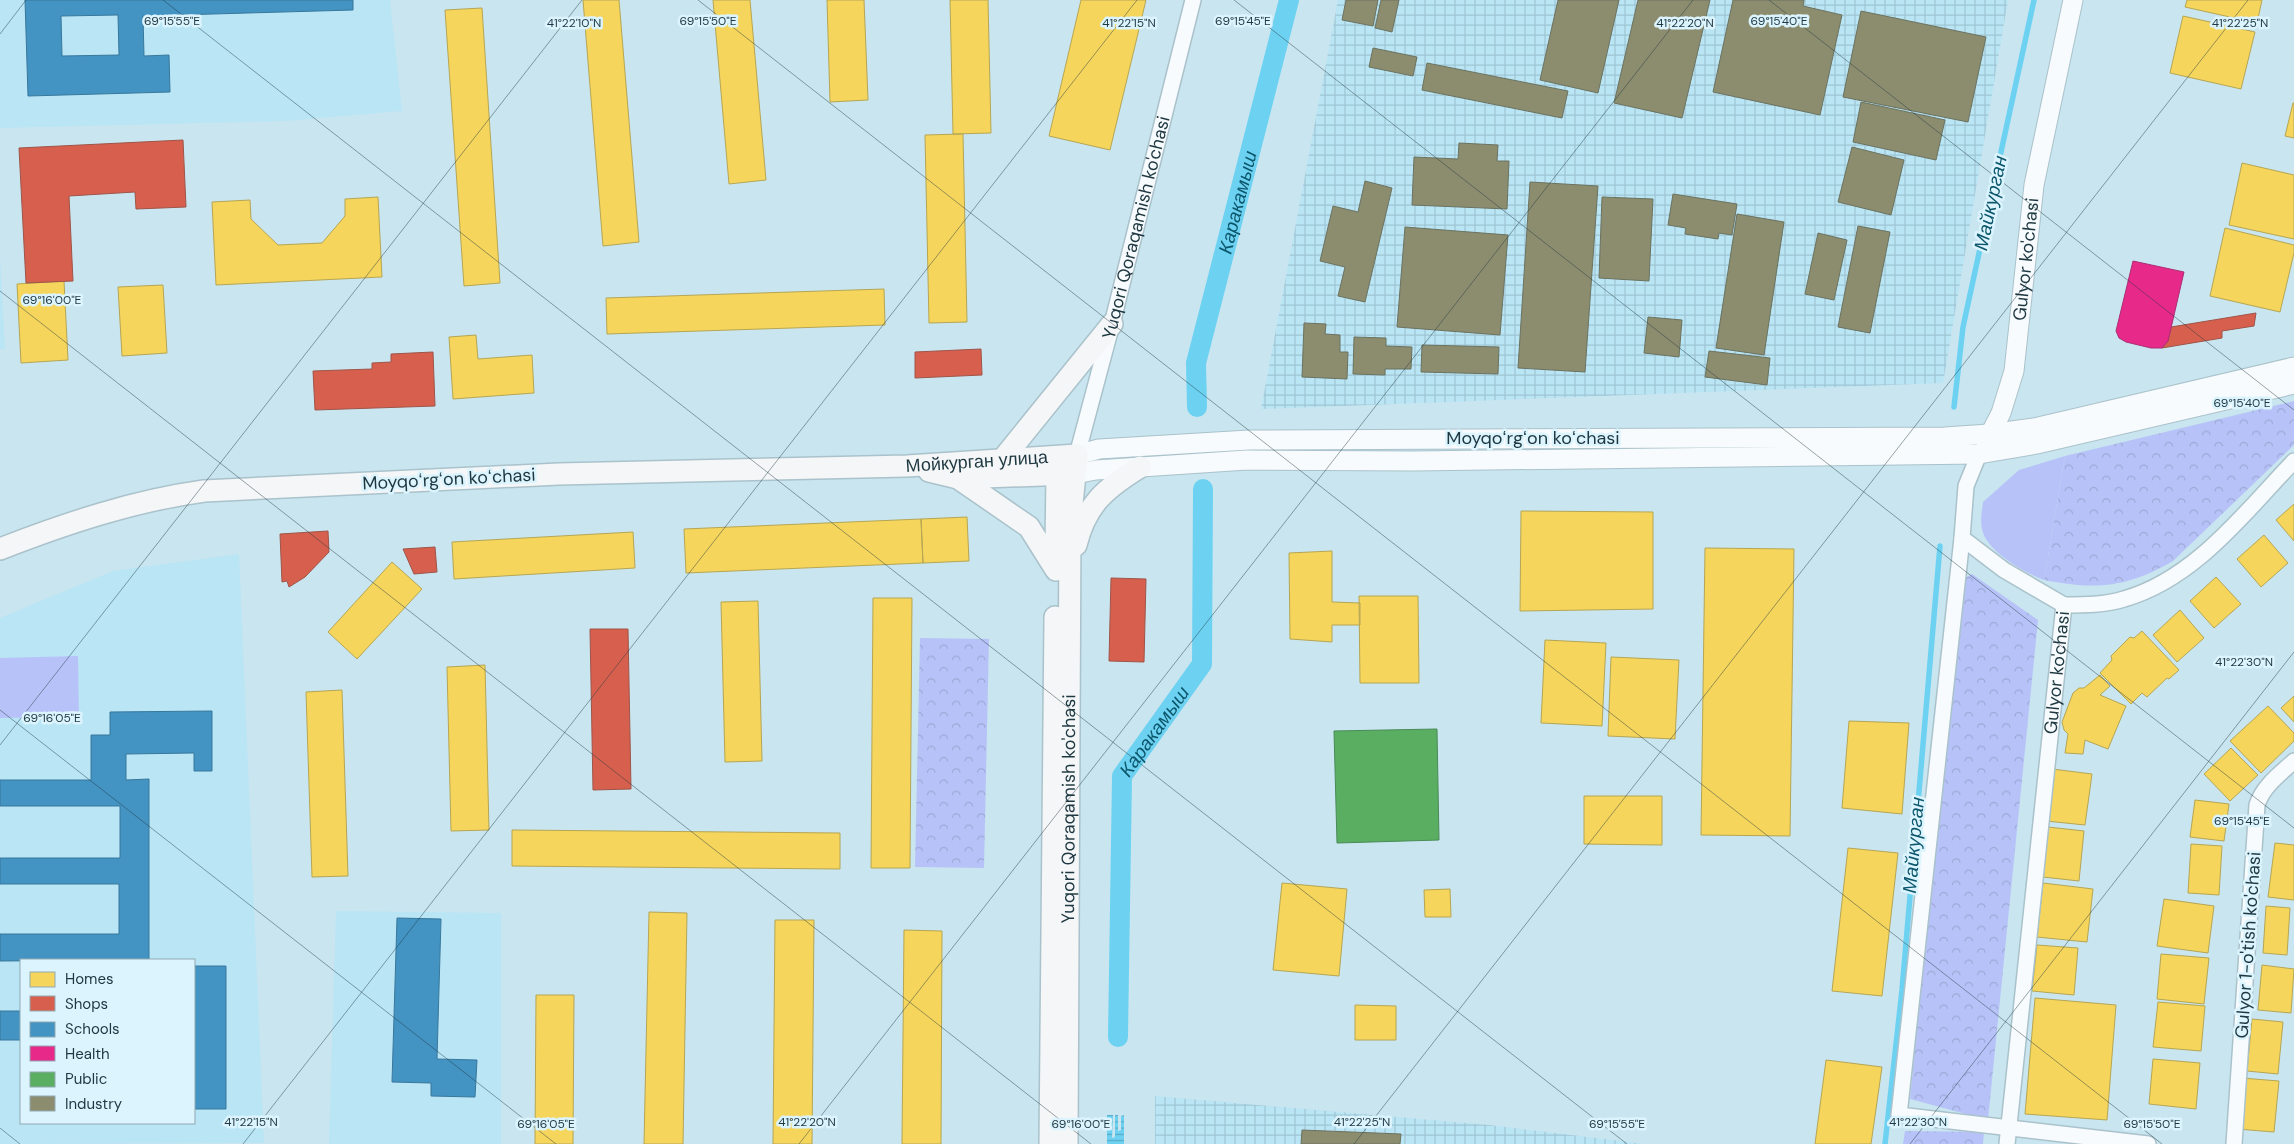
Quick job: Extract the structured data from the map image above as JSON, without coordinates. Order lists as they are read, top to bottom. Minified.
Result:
{"streets":{"main road":["Yuqori Qoraqamish ko'chasi","Moyqoʻrgʻon koʻchasi","Мойкурган улица"],"street":["Gulyor ko'chasi","Gulyor 1-o'tish ko'chasi"]},"crossings":[["Yuqori Qoraqamish ko'chasi","Moyqoʻrgʻon koʻchasi"],["Yuqori Qoraqamish ko'chasi","Мойкурган улица"],["Gulyor ko'chasi","Moyqoʻrgʻon koʻchasi"],["Moyqoʻrgʻon koʻchasi","Мойкурган улица"]],"water":["Каракамыш","Майкурган"],"legend":["Homes","Shops","Schools","Health","Public","Industry"],"coordinates":["69°15'55\"E","69°15'50\"E","69°15'45\"E","69°15'40\"E","41°22'10\"N","41°22'15\"N","41°22'20\"N","41°22'25\"N","69°16'00\"E","41°22'30\"N","69°16'05\"E"]}
